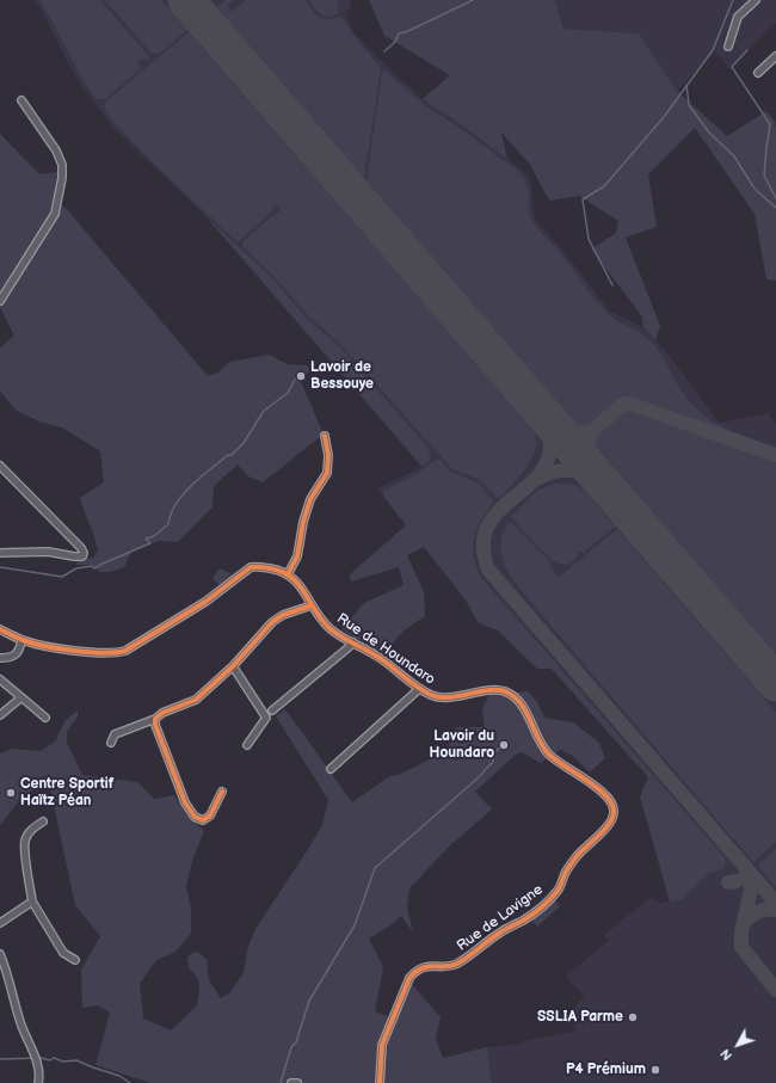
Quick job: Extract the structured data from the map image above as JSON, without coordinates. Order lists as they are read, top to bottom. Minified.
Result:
{"streets":{"street":["Rue de Houndaro","Rue de Lavigne"]},"crossings":[["Rue de Houndaro","Rue de Lavigne"]],"places":["Lavoir de Bessouye","Lavoir du Houndaro","Centre Sportif Haïtz Péan","SSLIA Parme","P4 Prémium"],"north":"bottom left"}
